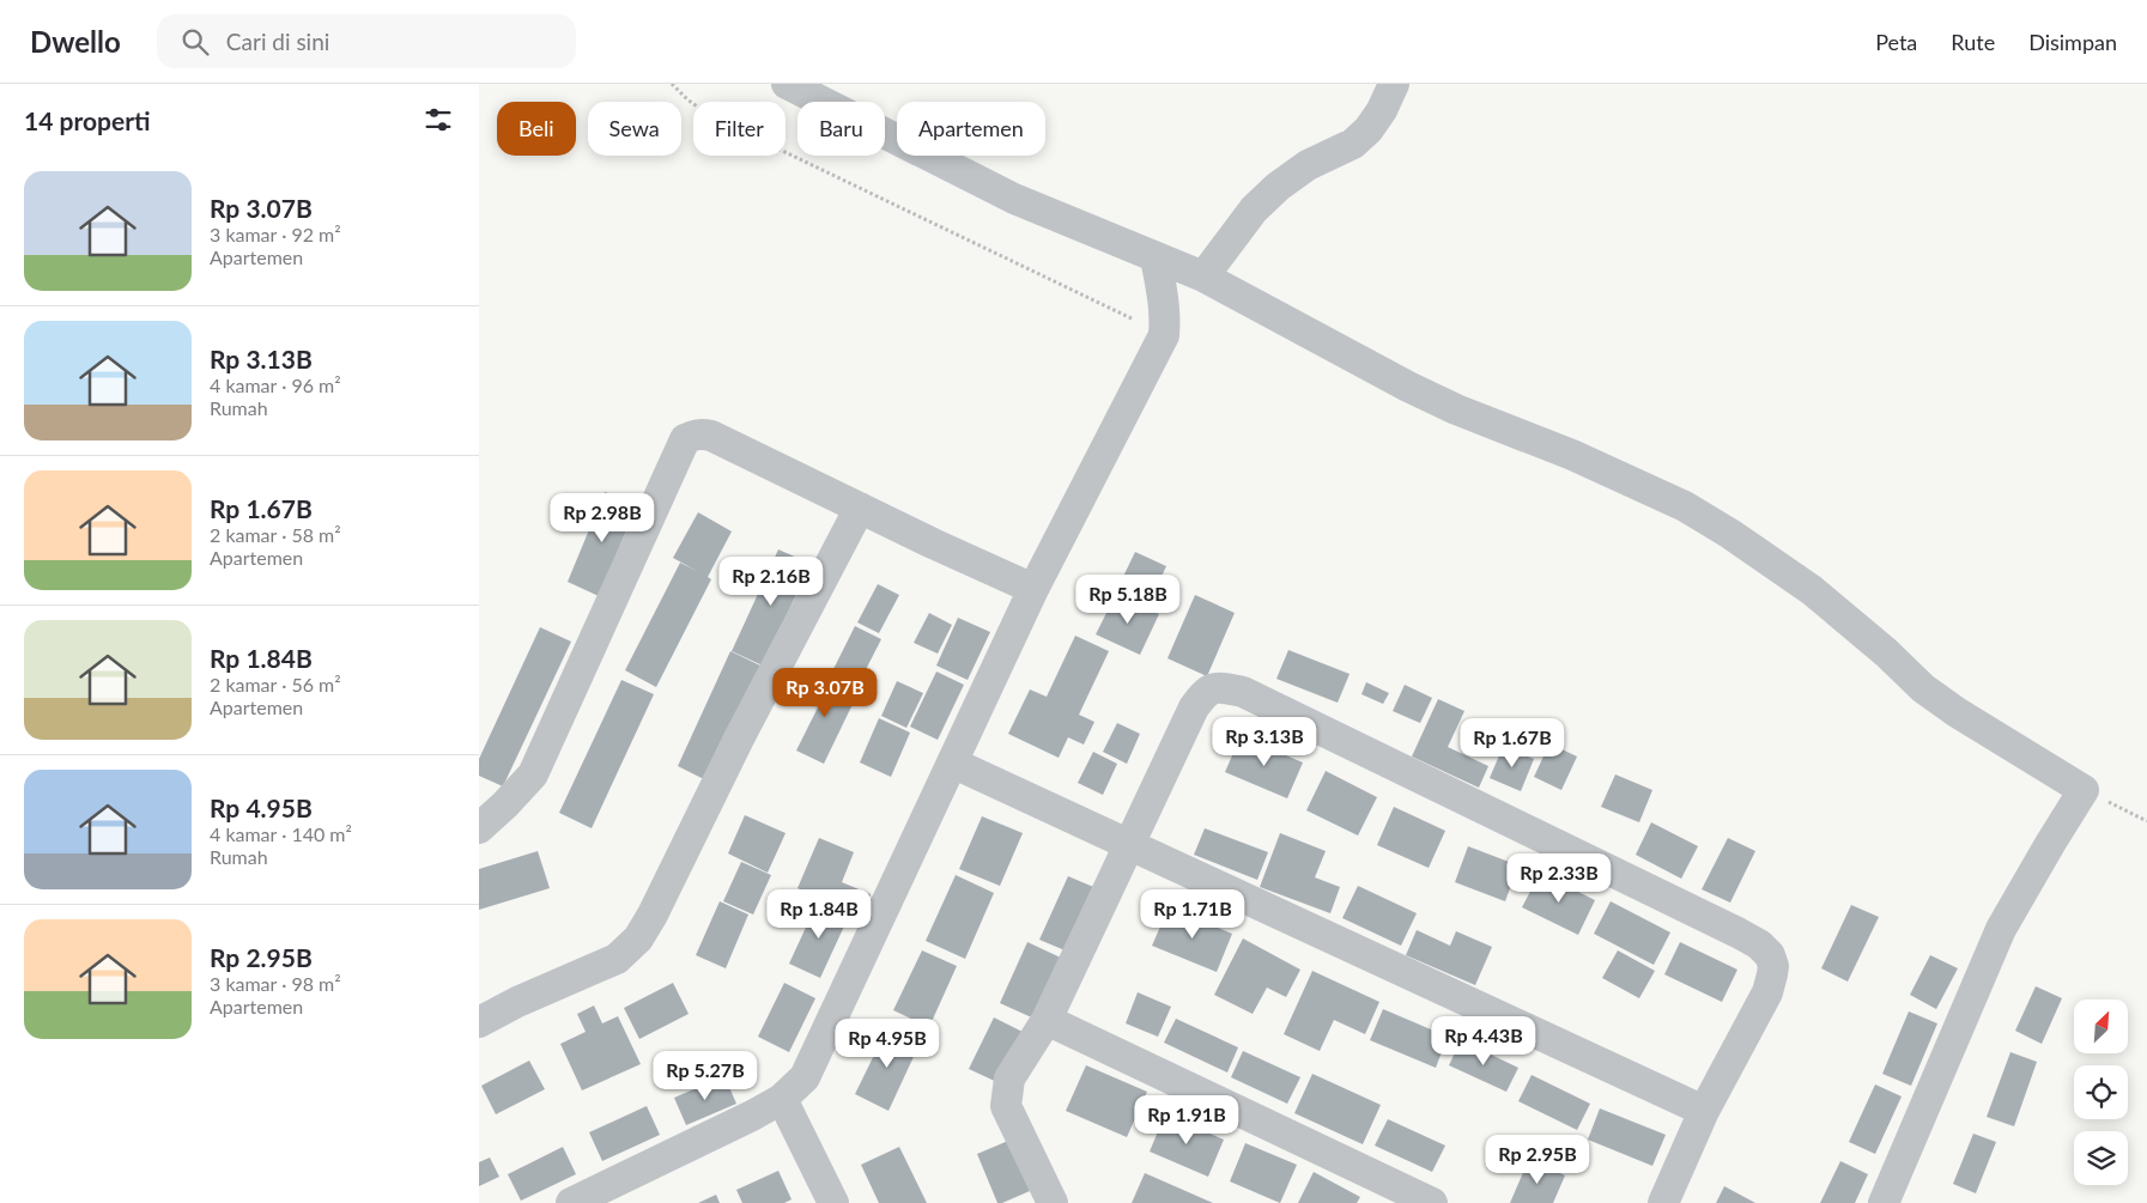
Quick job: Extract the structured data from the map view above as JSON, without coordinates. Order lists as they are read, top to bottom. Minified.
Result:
{"north":"top right","page":{"header":"Dwello","search":"Cari di sini","nav":["Peta","Rute","Disimpan"],"heading":"14 properti","chip":["Beli","Sewa","Filter","Baru","Apartemen"],"list":[{"name":"Rp 3.07B","note":"3 kamar · 92 m² · Apartemen"},{"name":"Rp 3.13B","note":"4 kamar · 96 m² · Rumah"},{"name":"Rp 1.67B","note":"2 kamar · 58 m² · Apartemen"},{"name":"Rp 1.84B","note":"2 kamar · 56 m² · Apartemen"},{"name":"Rp 4.95B","note":"4 kamar · 140 m² · Rumah"},{"name":"Rp 2.95B","note":"3 kamar · 98 m² · Apartemen"}],"price":["Rp 2.98B","Rp 2.16B","Rp 5.18B","Rp 3.07B","Rp 3.13B","Rp 1.67B","Rp 2.33B","Rp 1.84B","Rp 1.71B","Rp 4.43B","Rp 4.95B","Rp 5.27B","Rp 1.91B","Rp 2.95B"]}}
